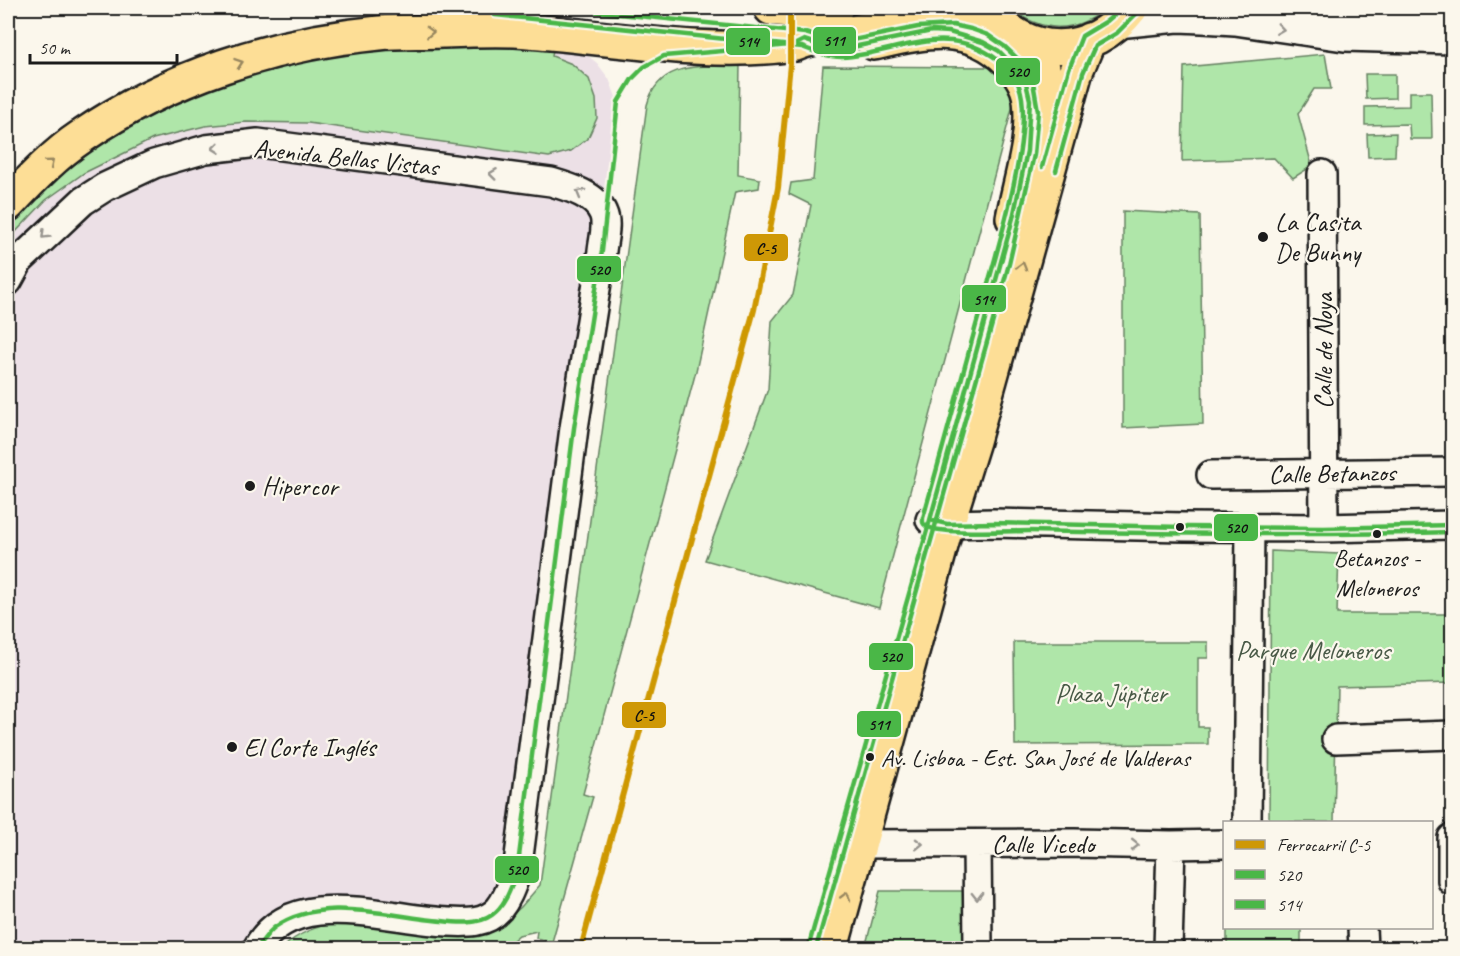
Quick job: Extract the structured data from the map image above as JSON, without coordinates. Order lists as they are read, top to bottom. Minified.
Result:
{"streets":{"street":["Avenida Bellas Vistas","Calle de Noya","Calle Betanzos","Calle Vicedo"]},"crossings":[["Calle de Noya","Calle Betanzos"]],"one_way":["Calle Vicedo"],"parks":["Parque Meloneros","Plaza Júpiter"],"places":["La Casita De Bunny","Hipercor","Betanzos - Meloneros","El Corte Inglés","Av. Lisboa - Est. San José de Valderas"],"lines":["rail line C-5","transit line 511","transit line 514","transit line 520"],"legend":["Ferrocarril C-5","520","514"],"scale_bar":"50 m"}
